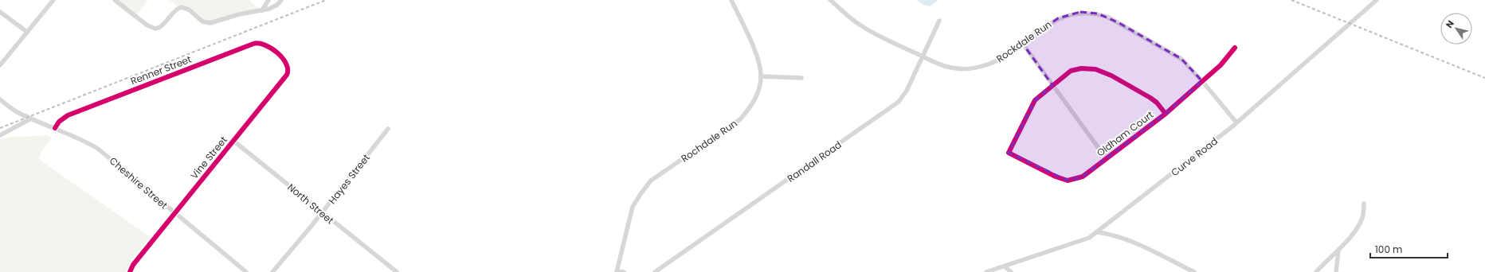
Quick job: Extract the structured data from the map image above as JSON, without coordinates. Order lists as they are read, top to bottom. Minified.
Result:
{"streets":{"street":["Rockdale Run","Renner Street","Oldham Court","Rochdale Run","Curve Road","Vine Street","Randall Road","Hayes Street","Cheshire Street","North Street"]},"crossings":[["Rockdale Run","Oldham Court"],["Rockdale Run","Curve Road"],["Rockdale Run","Randall Road"],["Renner Street","Vine Street"],["Renner Street","Cheshire Street"],["Vine Street","Cheshire Street"],["Vine Street","North Street"],["Hayes Street","North Street"]],"scale_bar":"100 m","north":"top left"}
